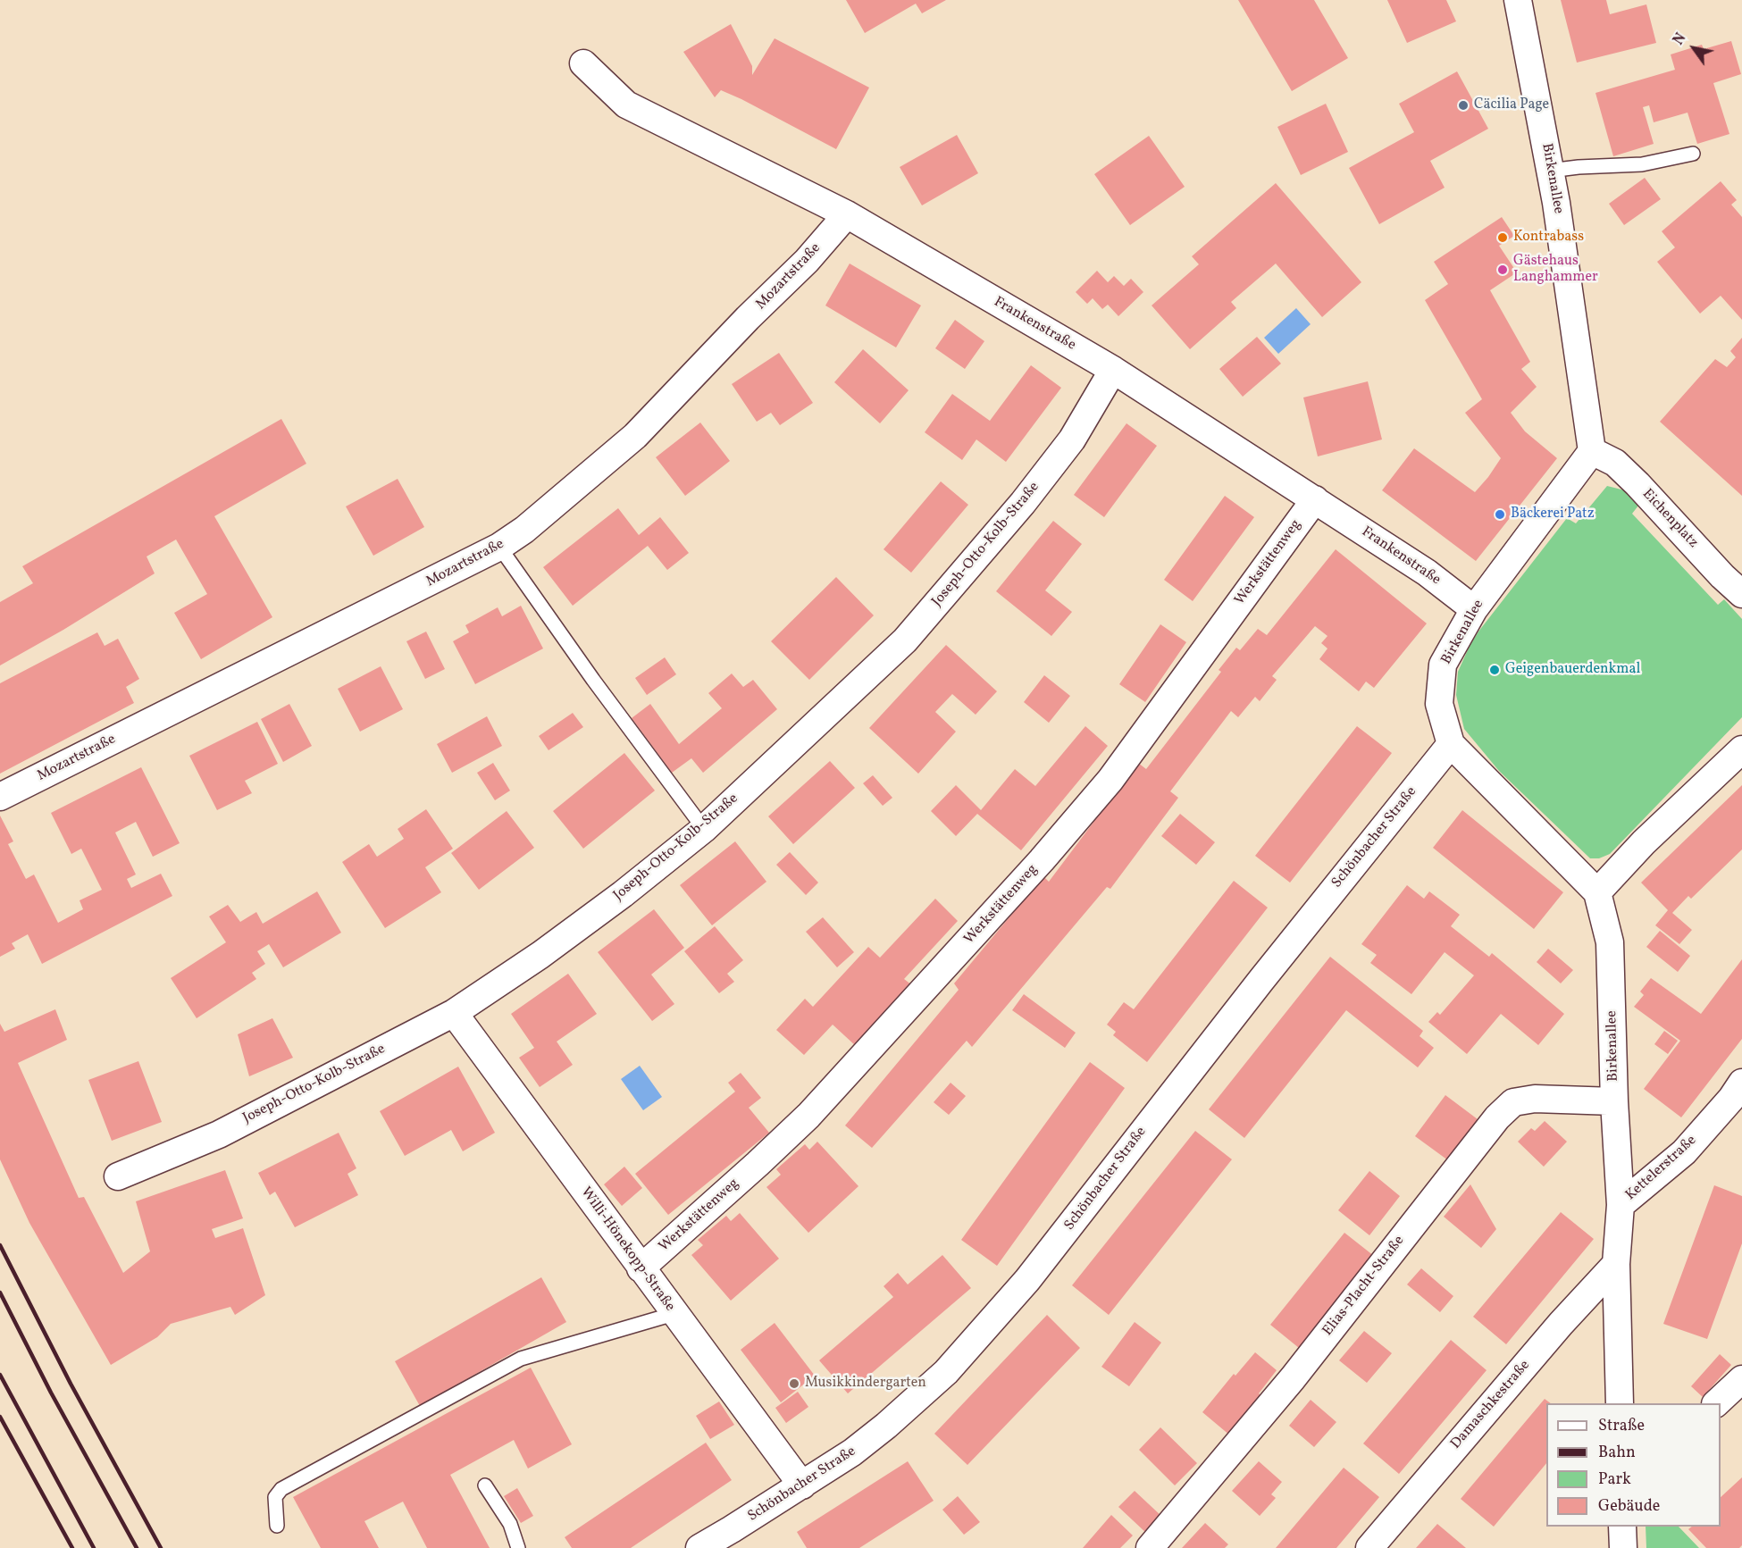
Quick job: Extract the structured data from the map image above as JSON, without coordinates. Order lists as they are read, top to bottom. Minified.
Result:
{"streets":{"street":["Birkenallee","Mozartstraße","Frankenstraße","Eichenplatz","Joseph-Otto-Kolb-Straße","Werkstättenweg","Schönbacher Straße","Kettelerstraße","Willi-Hönekopp-Straße","Elias-Placht-Straße","Damaschkestraße"]},"crossings":[["Birkenallee","Frankenstraße"],["Birkenallee","Eichenplatz"],["Birkenallee","Schönbacher Straße"],["Birkenallee","Kettelerstraße"],["Birkenallee","Elias-Placht-Straße"],["Birkenallee","Damaschkestraße"],["Mozartstraße","Frankenstraße"],["Frankenstraße","Joseph-Otto-Kolb-Straße"],["Frankenstraße","Werkstättenweg"],["Joseph-Otto-Kolb-Straße","Willi-Hönekopp-Straße"],["Werkstättenweg","Willi-Hönekopp-Straße"],["Schönbacher Straße","Willi-Hönekopp-Straße"]],"places":["Cäcilia Page","Kontrabass","Gästehaus Langhammer","Bäckerei Patz","Geigenbauerdenkmal","Musikkindergarten"],"legend":["Straße","Bahn","Park","Gebäude"],"north":"top left"}
